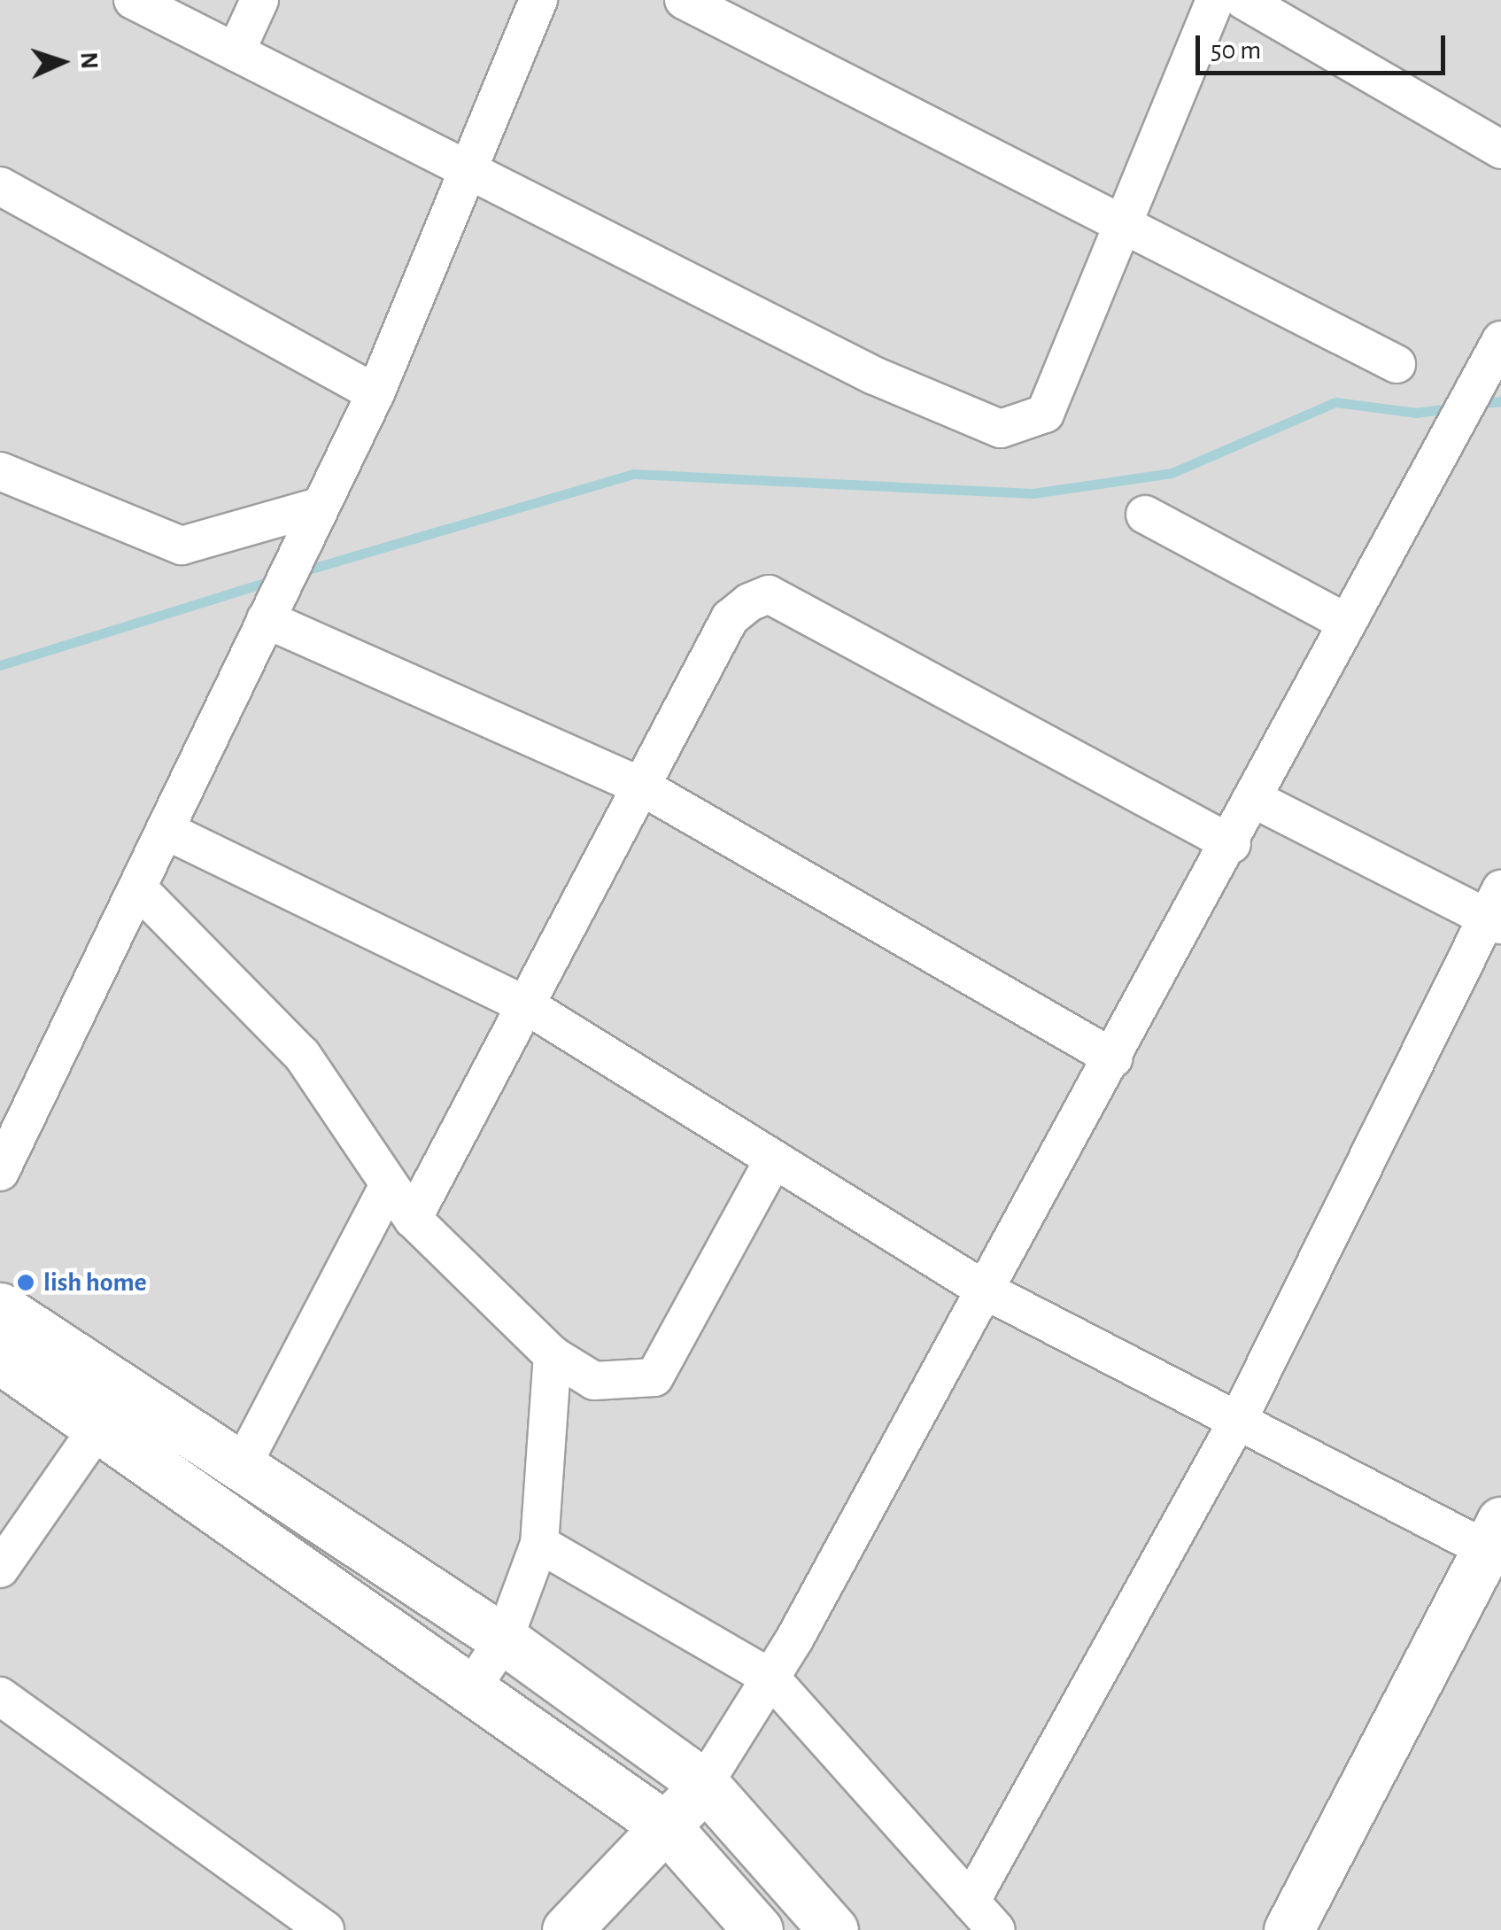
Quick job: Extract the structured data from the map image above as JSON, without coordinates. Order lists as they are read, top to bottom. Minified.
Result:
{"places":["lish home"],"scale_bar":"50 m","north":"right"}
